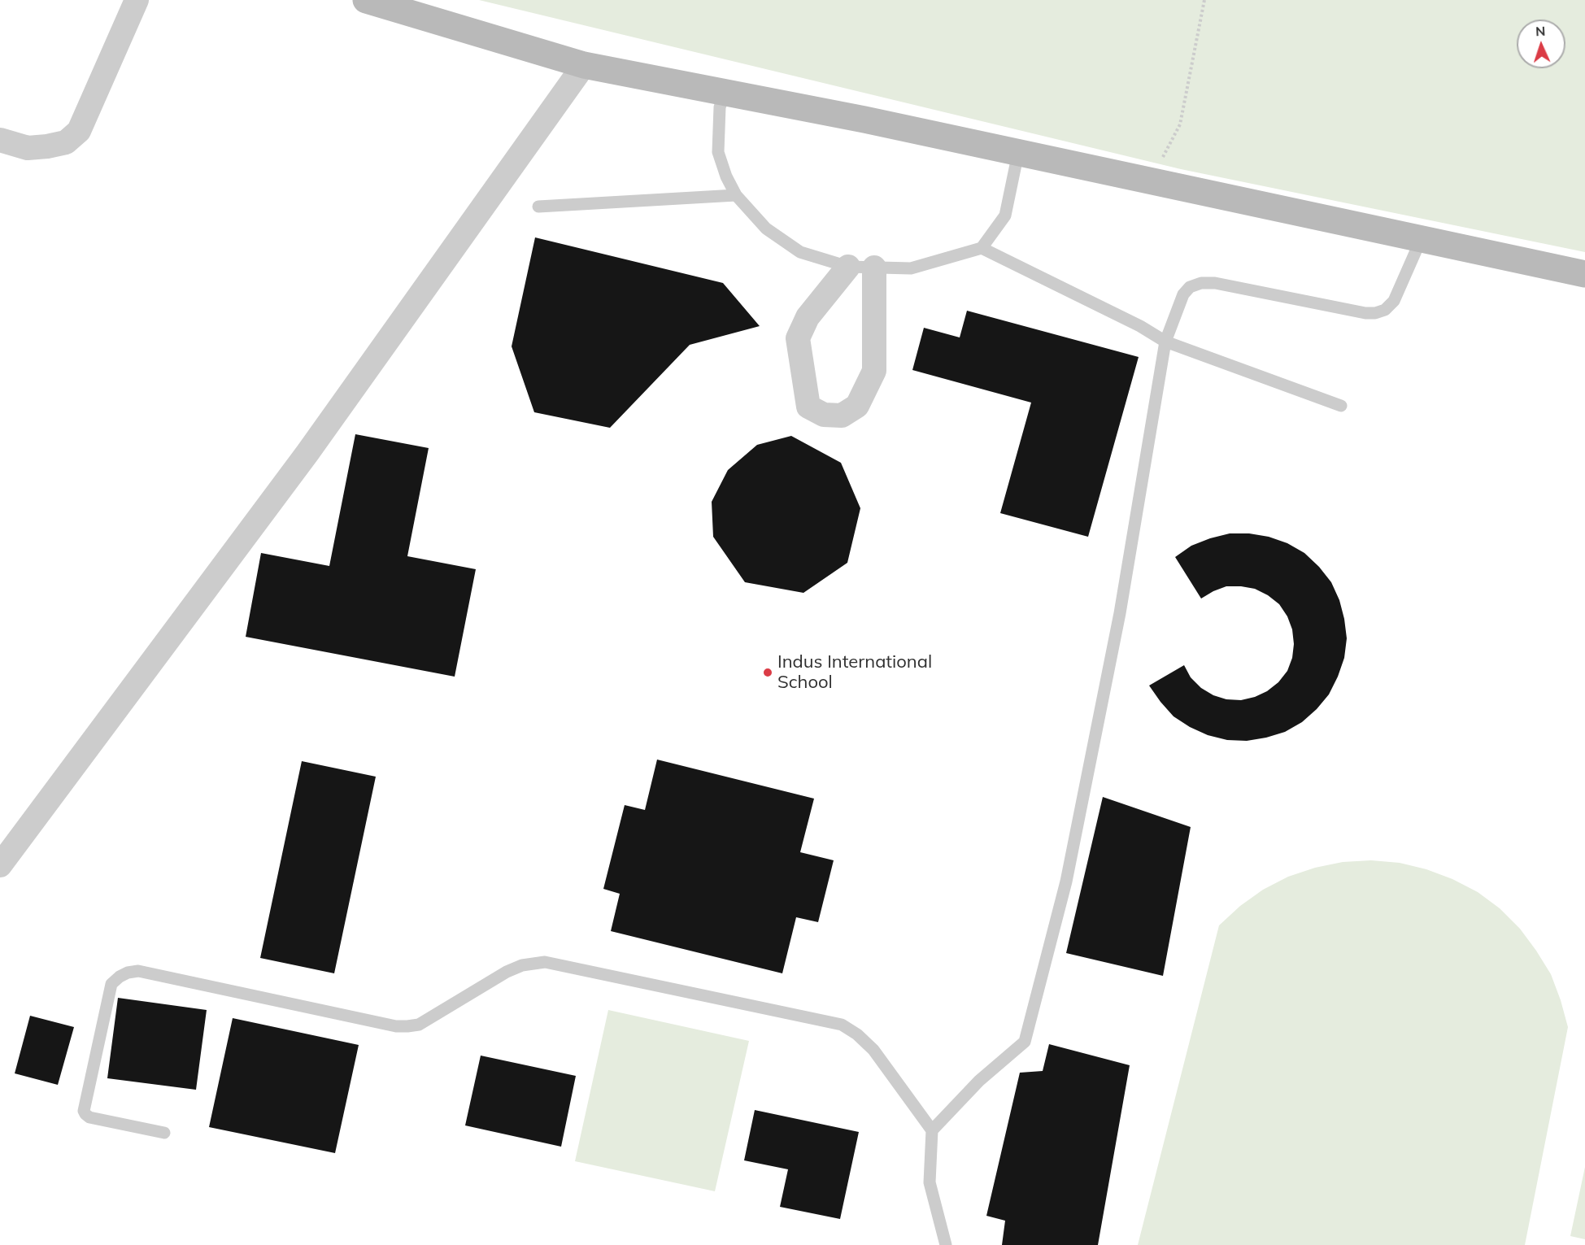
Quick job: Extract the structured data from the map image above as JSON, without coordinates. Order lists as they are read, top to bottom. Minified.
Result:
{"places":["Indus International School"],"north":"top"}
